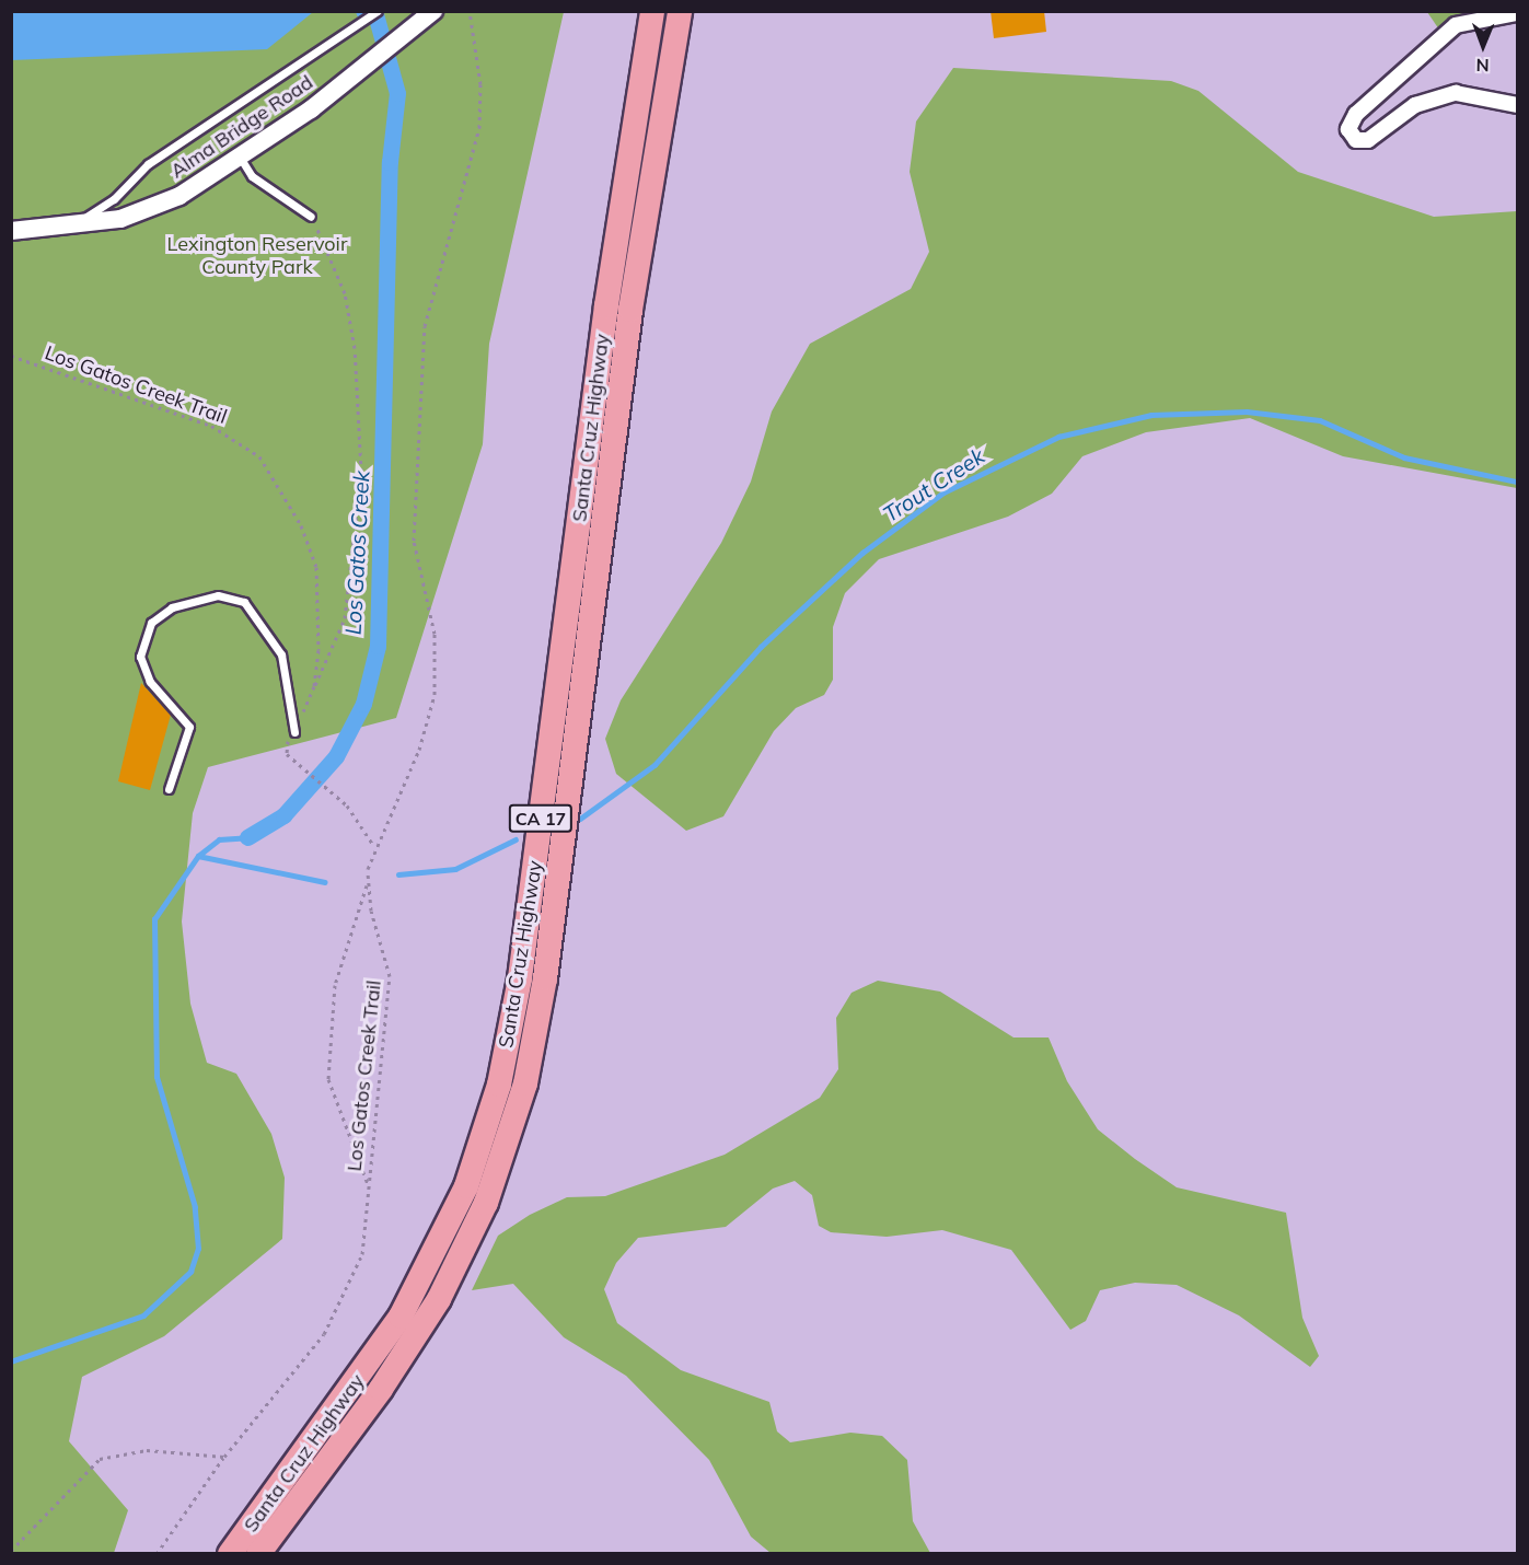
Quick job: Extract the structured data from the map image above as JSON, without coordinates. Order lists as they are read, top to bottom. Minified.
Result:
{"streets":{"highway":["Santa Cruz Highway","CA 17"],"street":["Alma Bridge Road"],"path":["Los Gatos Creek Trail"]},"water":["Trout Creek","Los Gatos Creek"],"parks":["Lexington Reservoir County Park"],"north":"bottom"}
